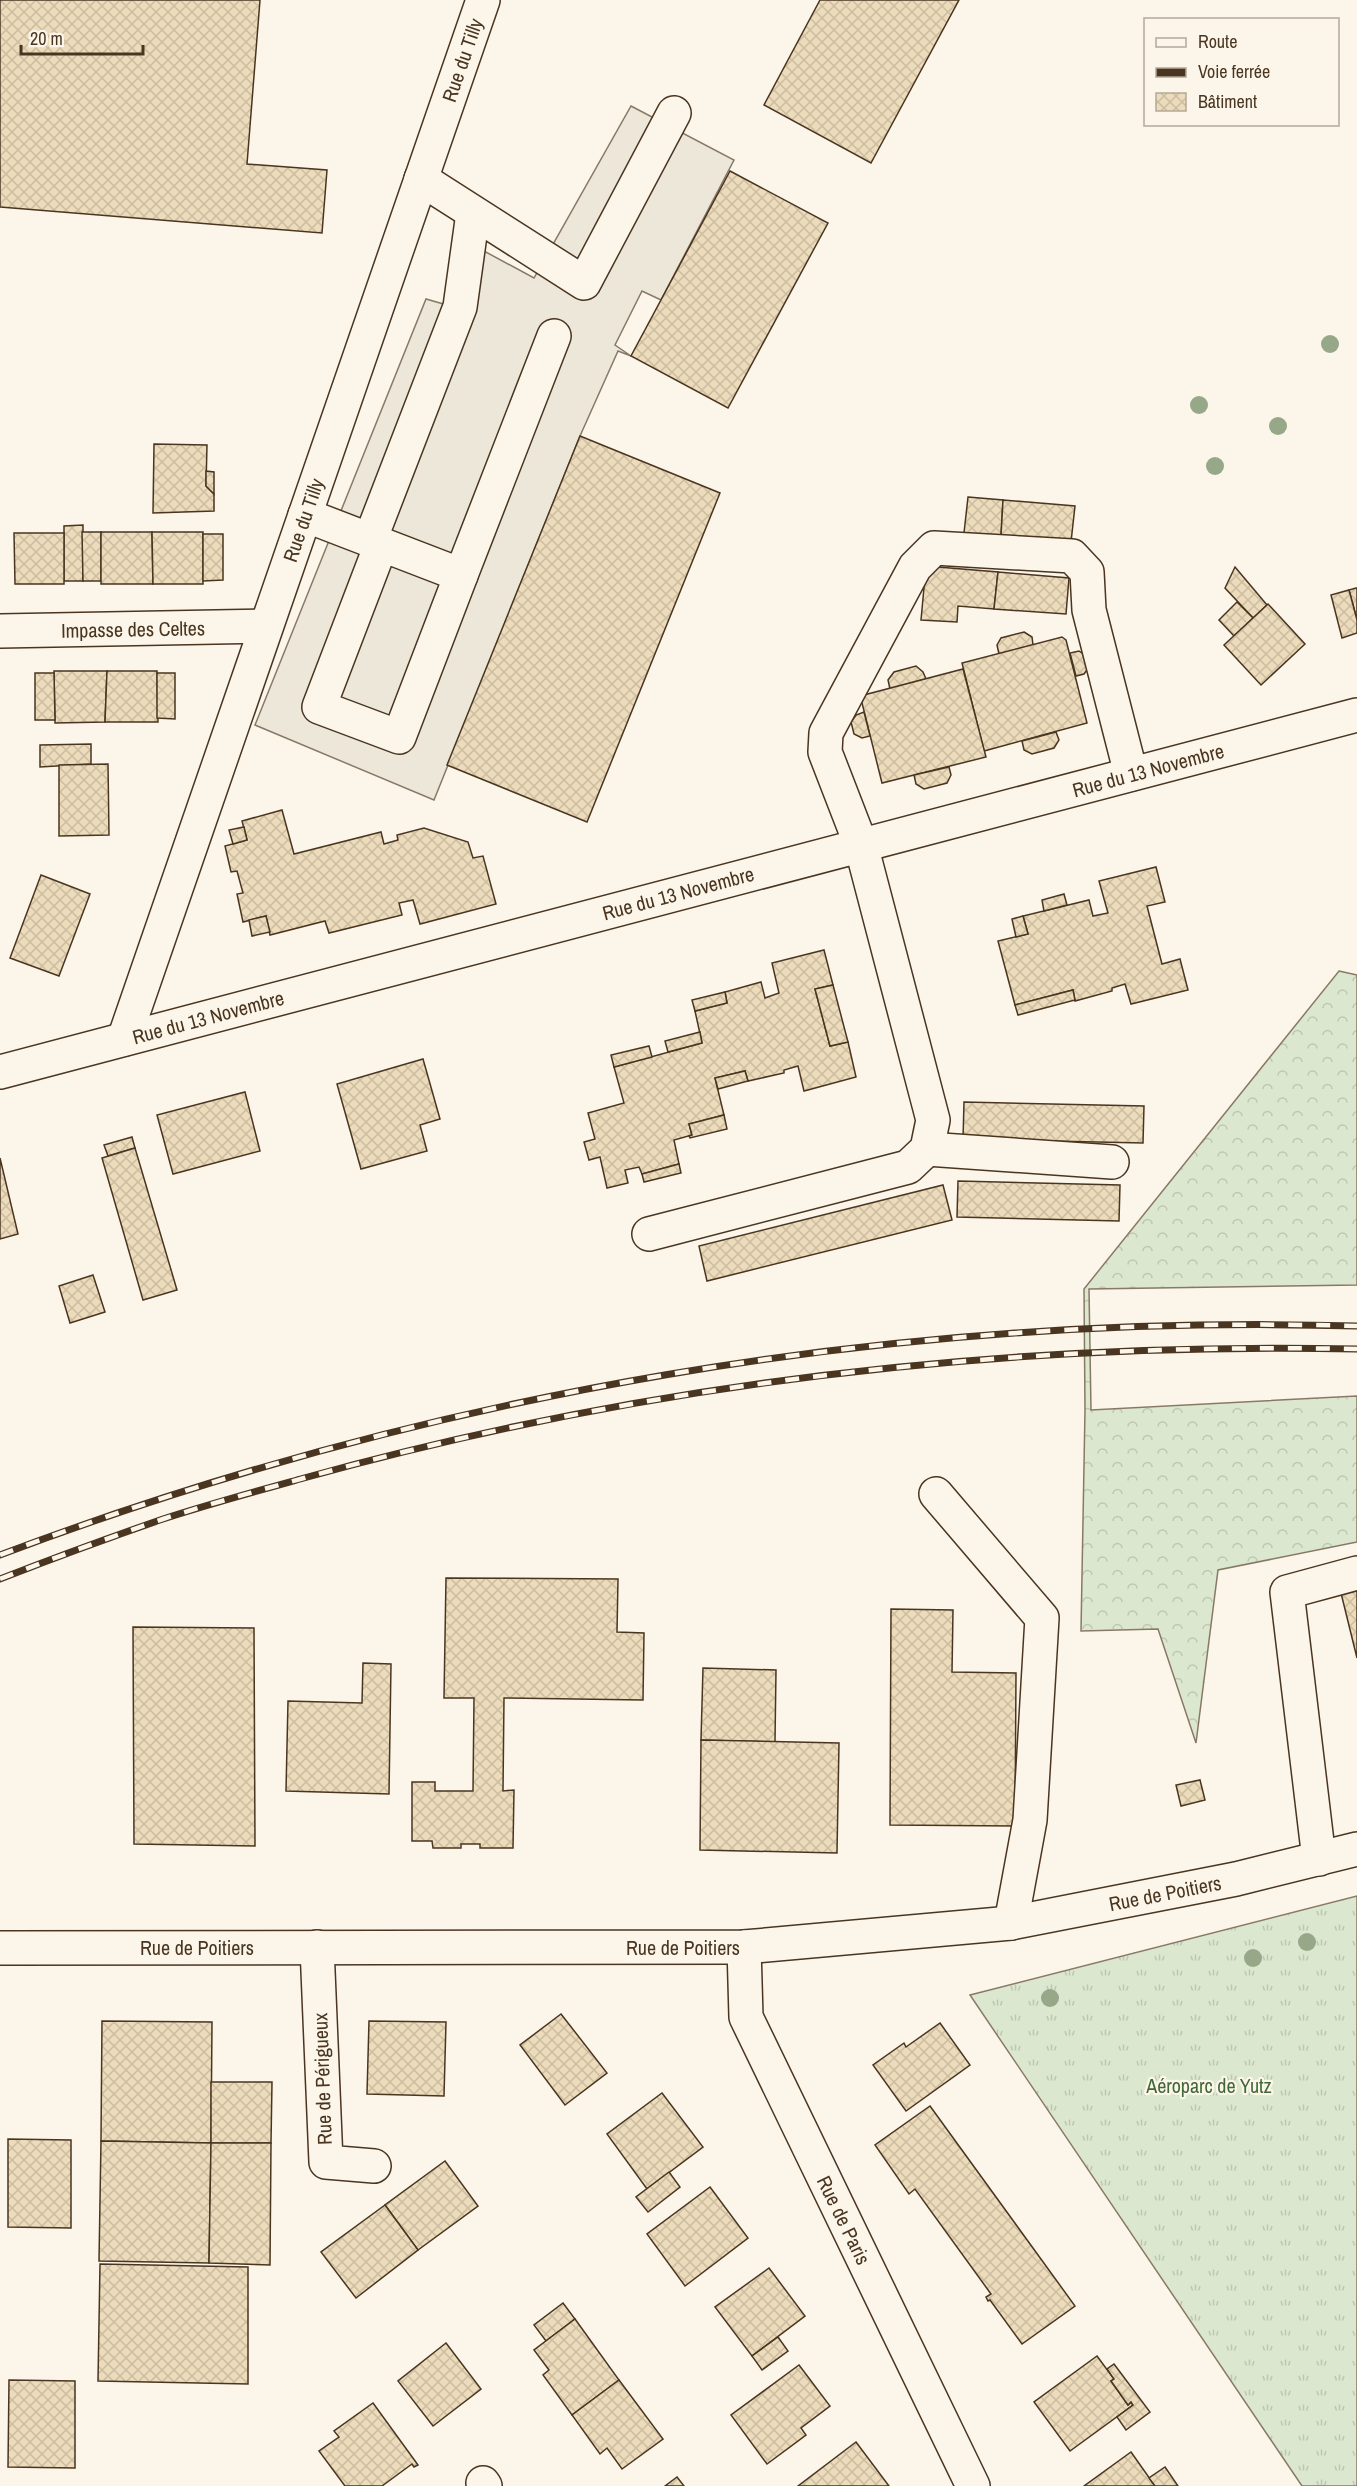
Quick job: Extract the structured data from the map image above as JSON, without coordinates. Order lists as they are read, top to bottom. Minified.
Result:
{"streets":{"street":["Rue du Tilly","Impasse des Celtes","Rue du 13 Novembre","Rue de Poitiers","Rue de Périgueux","Rue de Paris"]},"crossings":[["Rue du Tilly","Impasse des Celtes"],["Rue du Tilly","Rue du 13 Novembre"],["Rue de Poitiers","Rue de Périgueux"],["Rue de Poitiers","Rue de Paris"]],"parks":["Aéroparc de Yutz"],"legend":["Route","Voie ferrée","Bâtiment"],"scale_bar":"20 m"}
